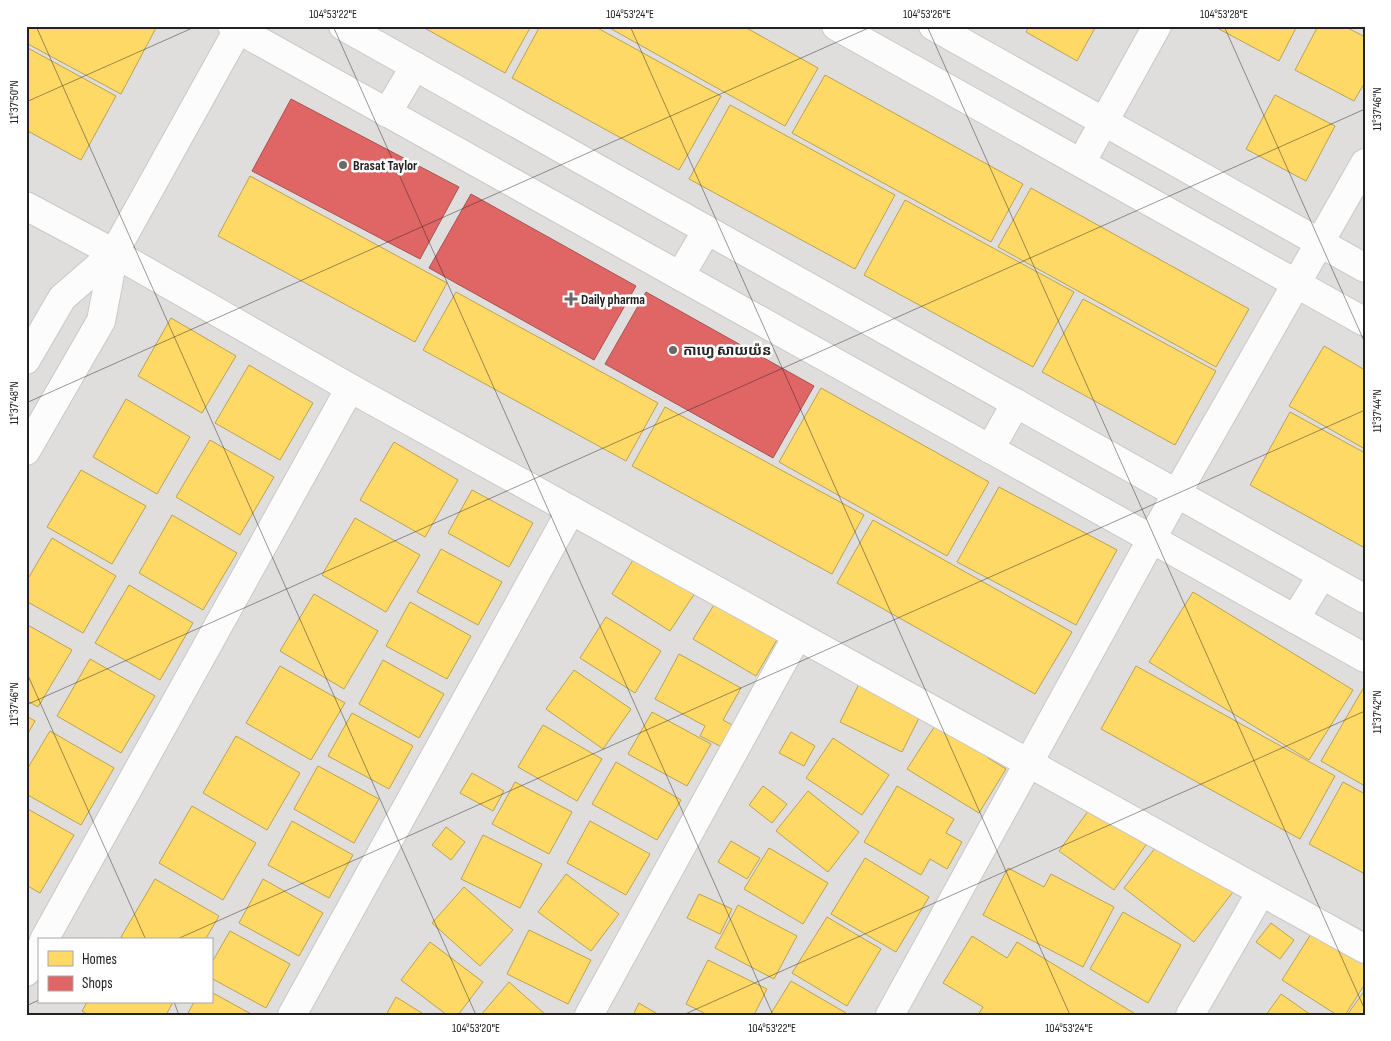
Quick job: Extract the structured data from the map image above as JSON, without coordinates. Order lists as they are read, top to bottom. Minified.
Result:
{"places":{"other":["Brasat Taylor","កាហ្វេ សាយយ៉ន"],"health":["Daily pharma"]},"legend":["Homes","Shops"],"coordinates":["104°53'22\"E","104°53'24\"E","104°53'26\"E","104°53'28\"E","11°37'50\"N","11°37'46\"N","11°37'48\"N","11°37'44\"N","11°37'42\"N","104°53'20\"E"]}
